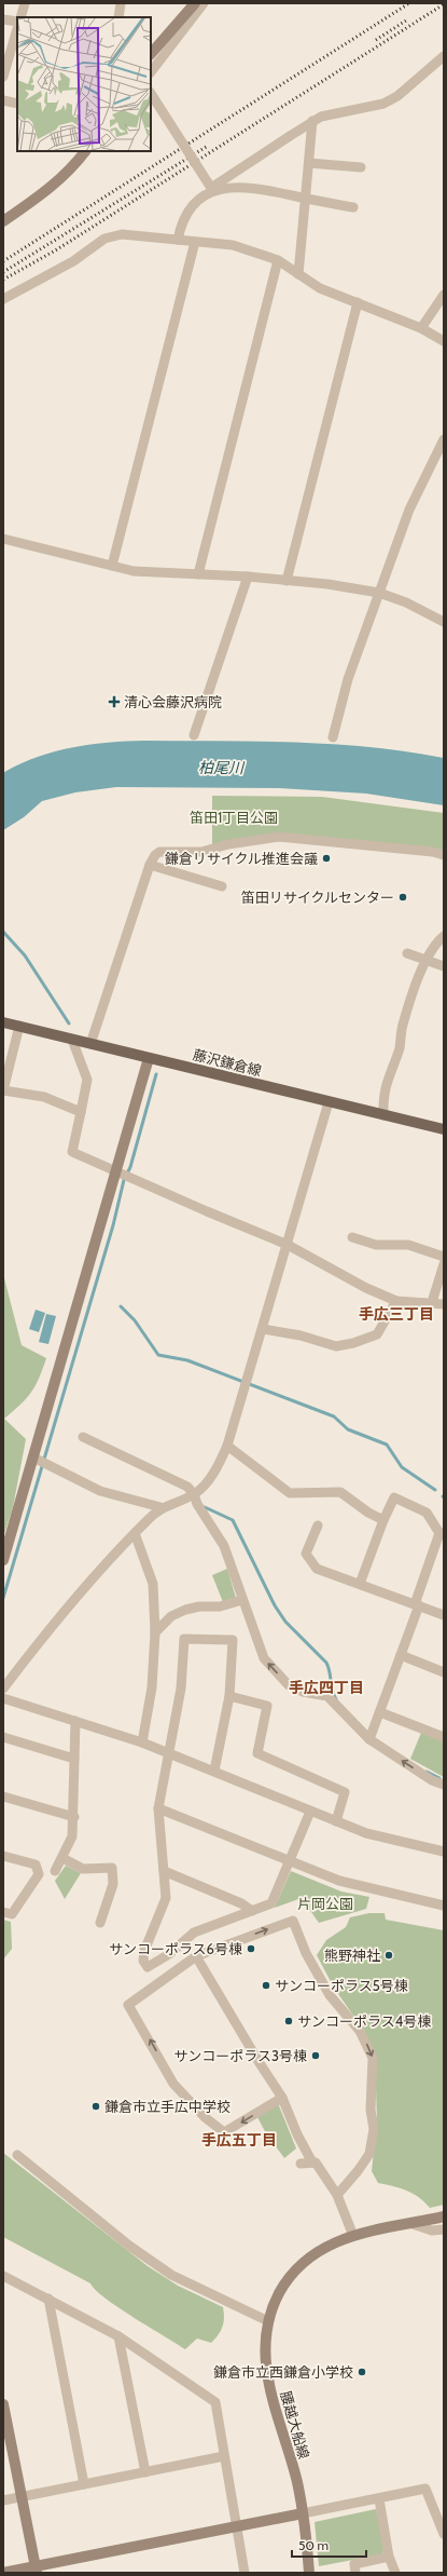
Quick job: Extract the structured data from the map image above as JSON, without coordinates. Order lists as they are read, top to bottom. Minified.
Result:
{"streets":{"main road":["藤沢鎌倉線"],"street":["腰越大船線"]},"districts":["手広三丁目","手広四丁目","手広五丁目"],"water":["柏尾川"],"parks":["笛田1丁目公園","片岡公園"],"places":{"health":["清心会藤沢病院"],"other":["鎌倉リサイクル推進会議","笛田リサイクルセンター","サンコーポラス6号棟","熊野神社","サンコーポラス5号棟","サンコーポラス4号棟","サンコーポラス3号棟","鎌倉市立手広中学校","鎌倉市立西鎌倉小学校"]},"scale_bar":"50 m"}
